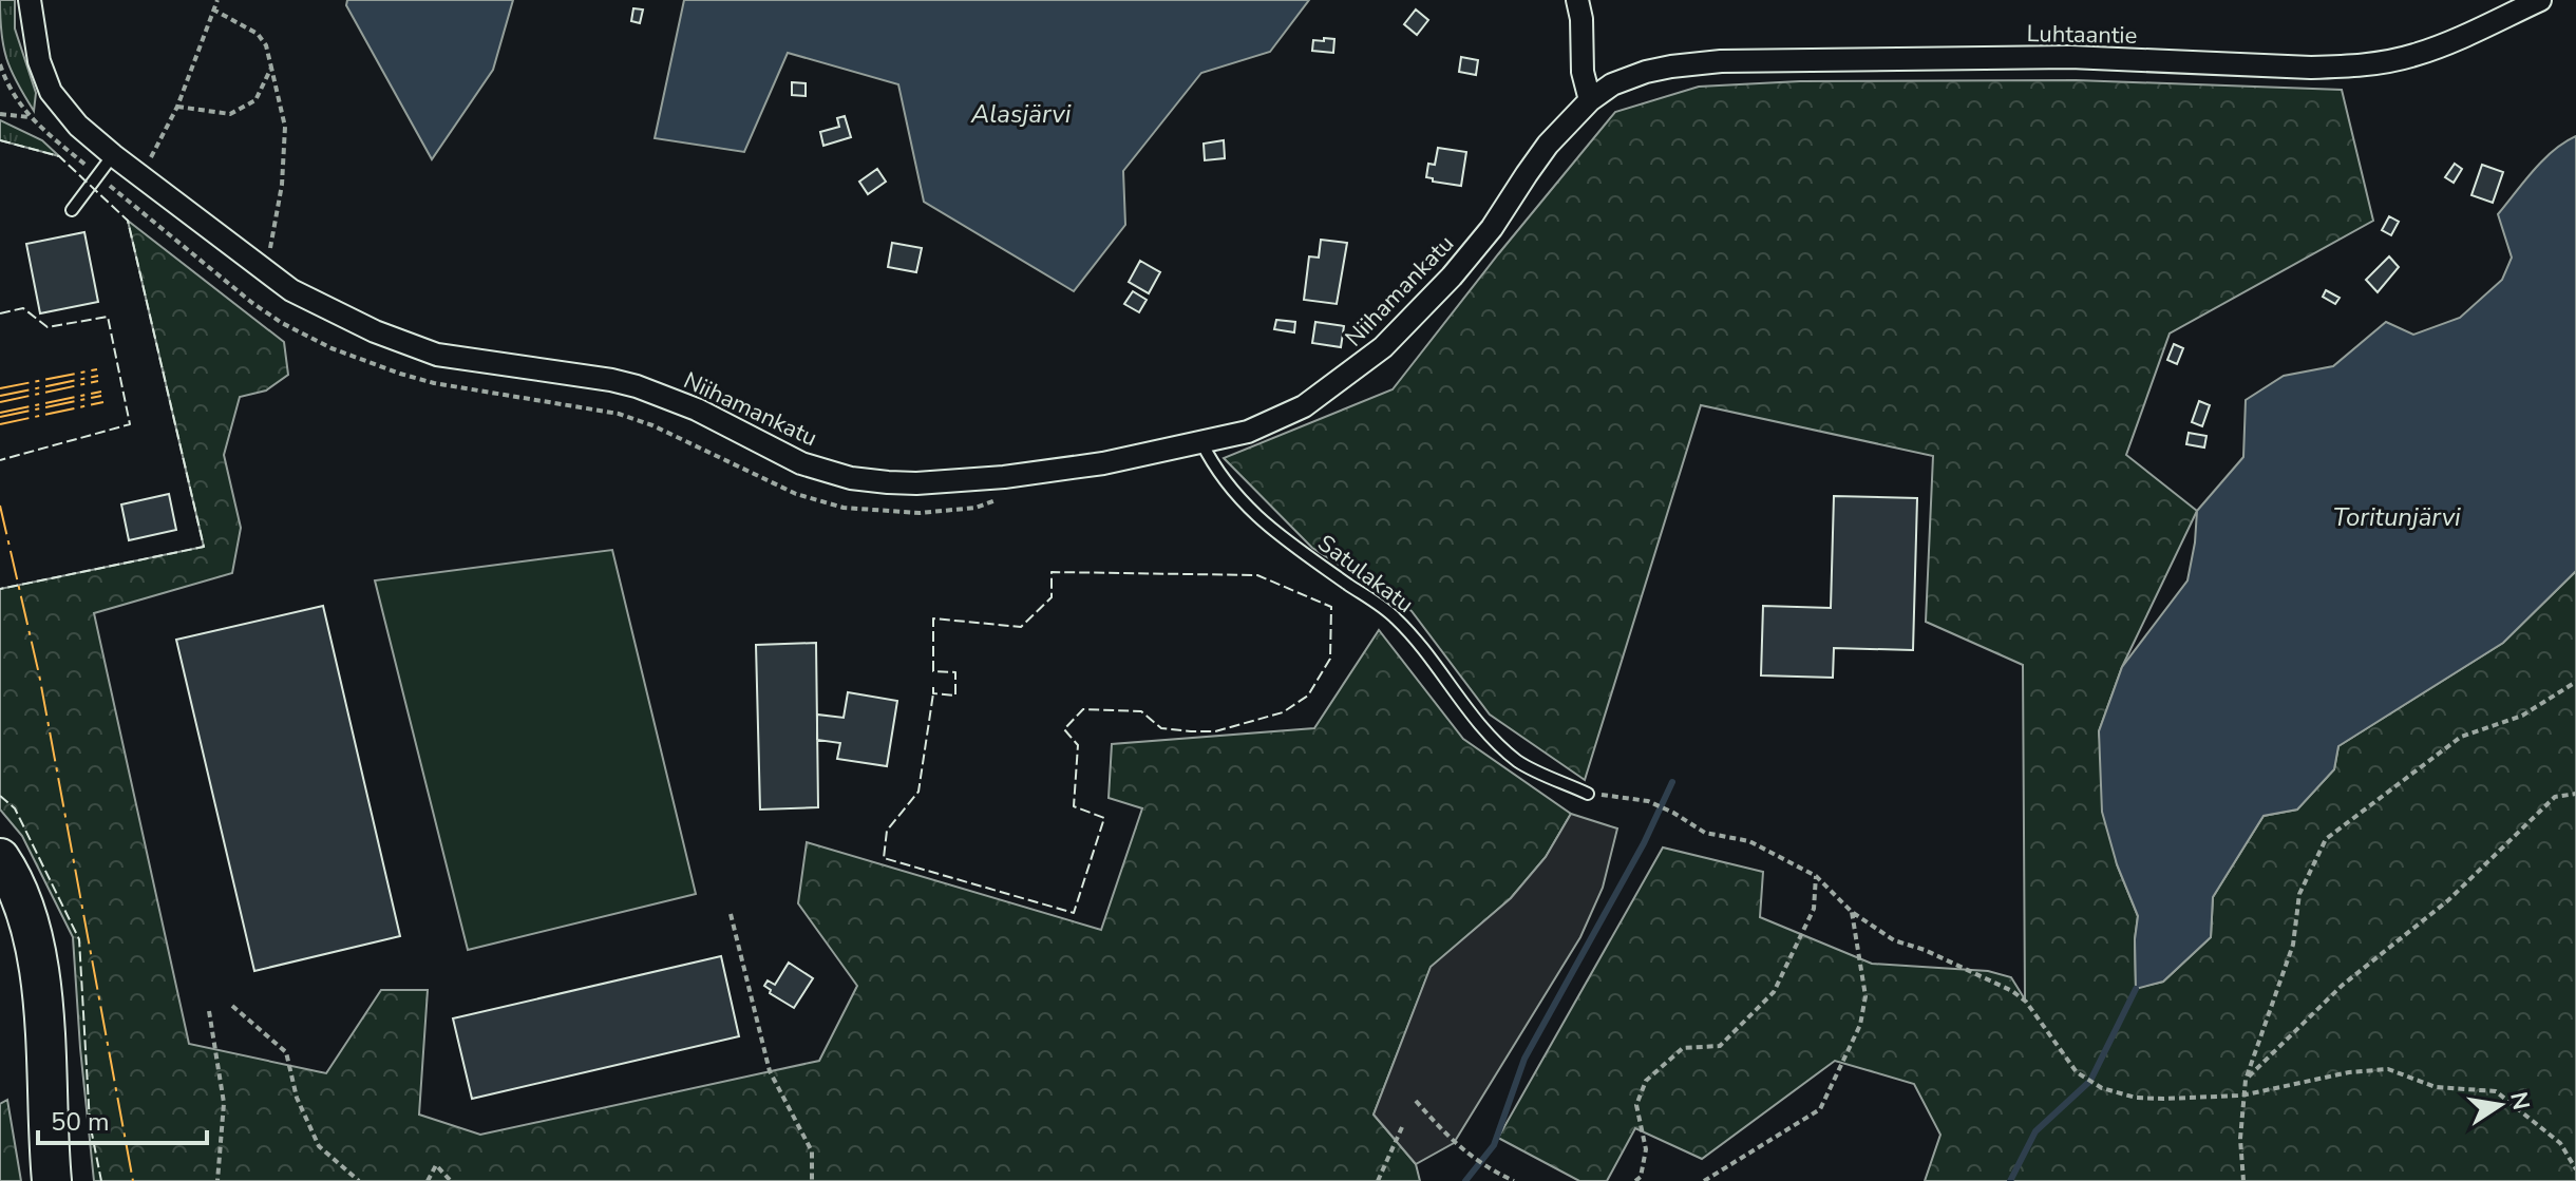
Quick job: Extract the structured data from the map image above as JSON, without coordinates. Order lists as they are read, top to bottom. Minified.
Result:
{"streets":{"street":["Luhtaantie","Niihamankatu"],"lane":["Satulakatu"]},"crossings":[["Luhtaantie","Niihamankatu"],["Niihamankatu","Satulakatu"]],"water":["Alasjärvi","Toritunjärvi"],"scale_bar":"50 m","north":"right"}
